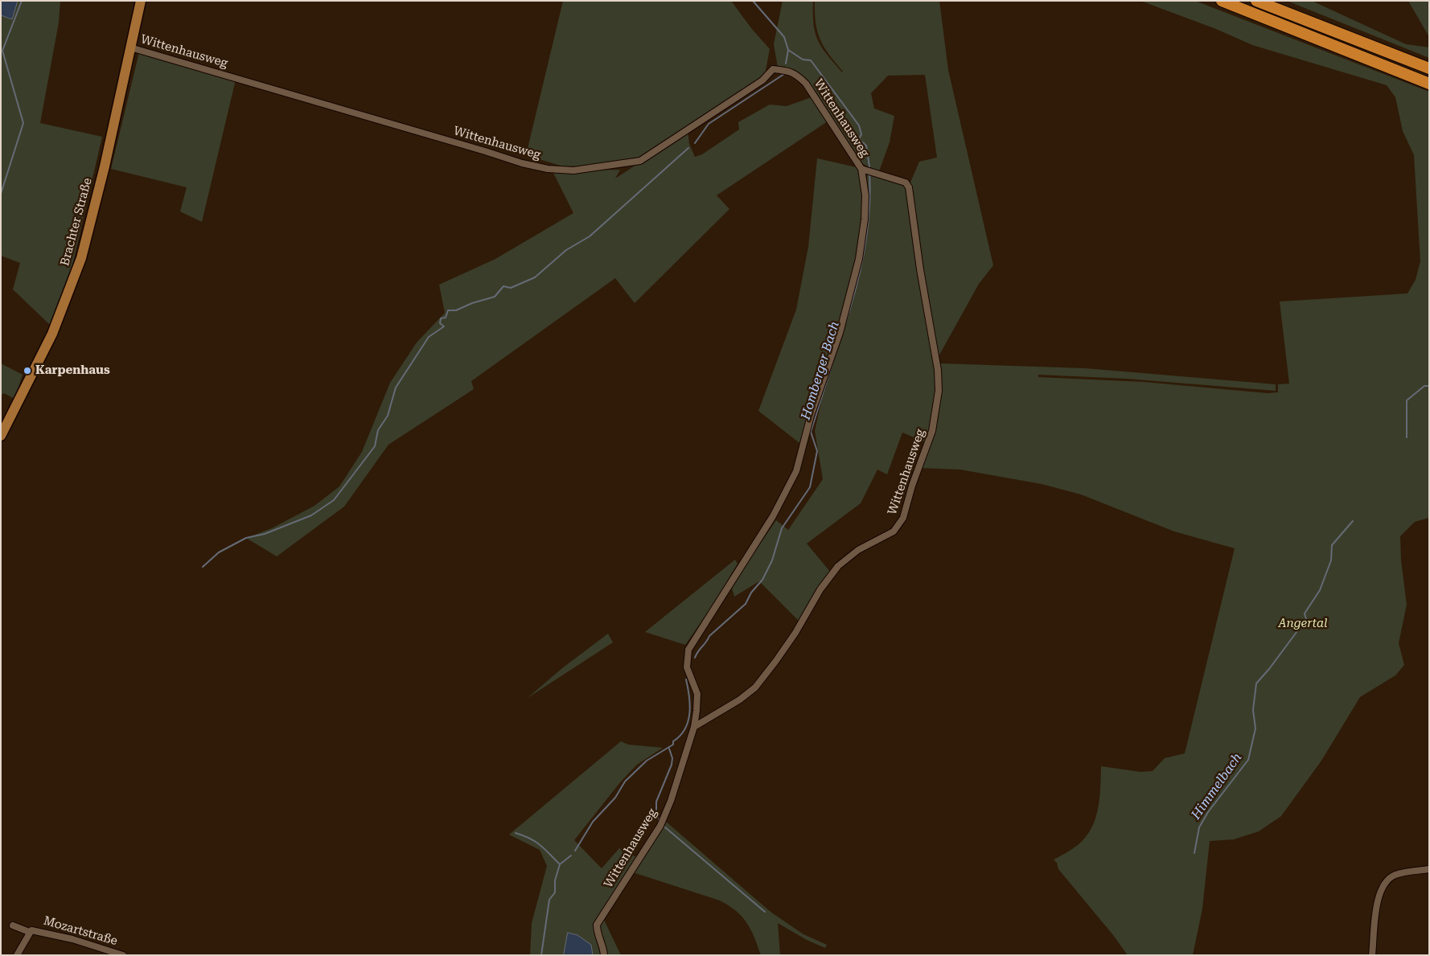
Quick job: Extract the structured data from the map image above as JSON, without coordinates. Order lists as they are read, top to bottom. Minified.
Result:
{"streets":{"main road":["Brachter Straße"],"street":["Wittenhausweg","Mozartstraße"]},"crossings":[["Wittenhausweg","Brachter Straße"]],"water":["Homberger Bach","Himmelbach"],"parks":["Angertal"],"places":["Karpenhaus"]}
